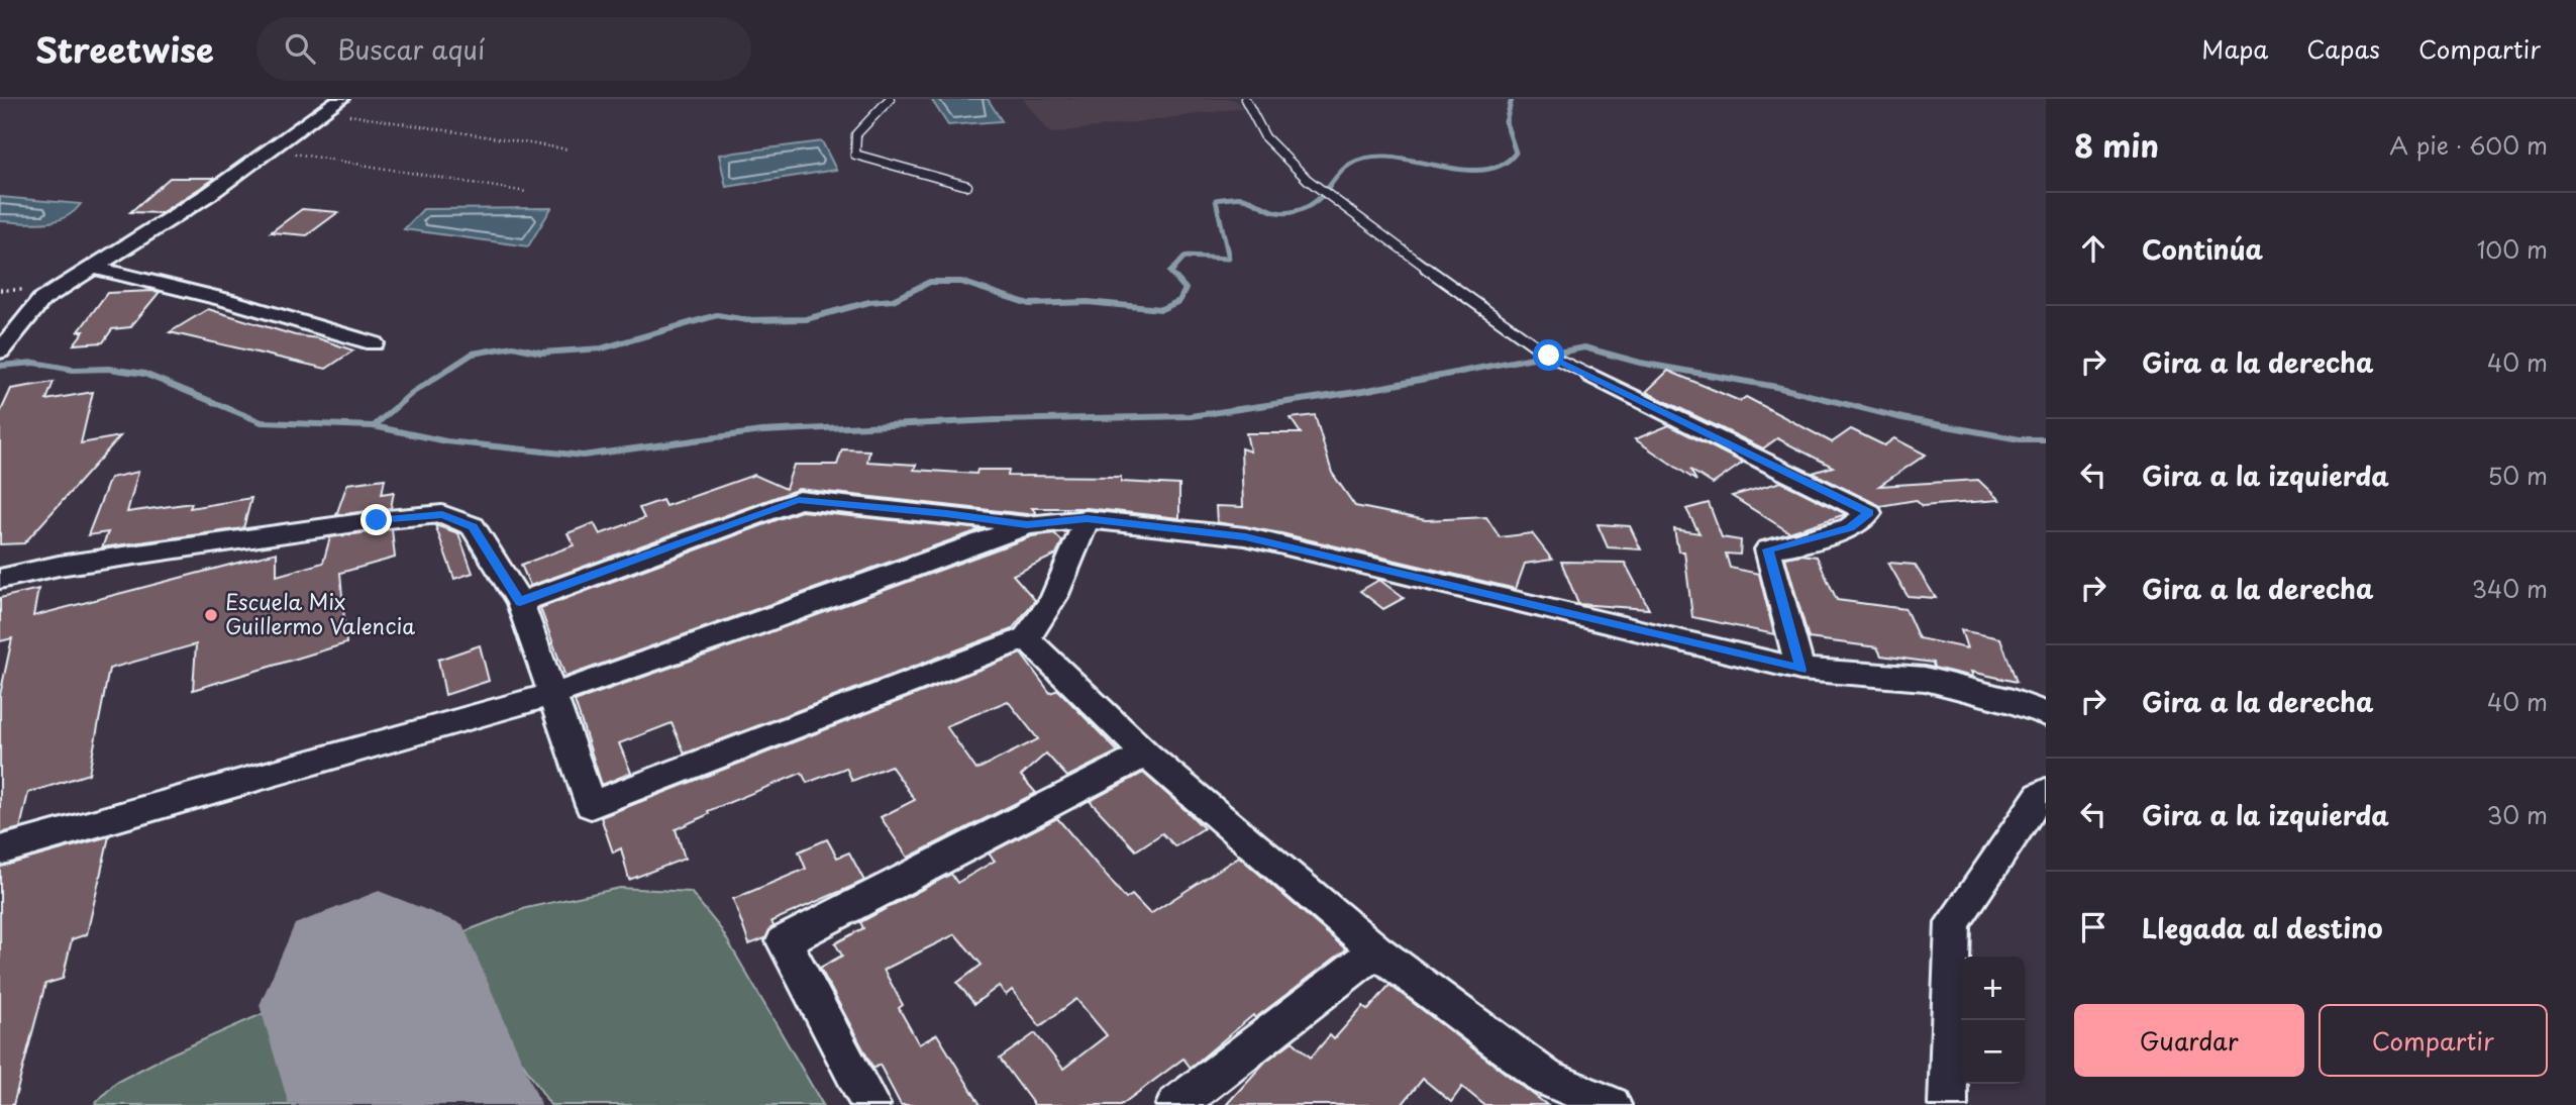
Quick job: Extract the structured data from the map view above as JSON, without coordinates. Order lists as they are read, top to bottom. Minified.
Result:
{"places":["Escuela Mix Guillermo Valencia"],"page":{"header":"Streetwise","search":"Buscar aquí","nav":["Mapa","Capas","Compartir"],"heading":["8 min","A pie · 600 m"],"list":[["Continúa","100 m"],["Gira a la derecha","40 m"],["Gira a la izquierda","50 m"],["Gira a la derecha","340 m"],["Gira a la derecha","40 m"],["Gira a la izquierda","30 m"],"Llegada al destino"],"map_buttons":["+","−"],"buttons":["Guardar","Compartir"]}}
